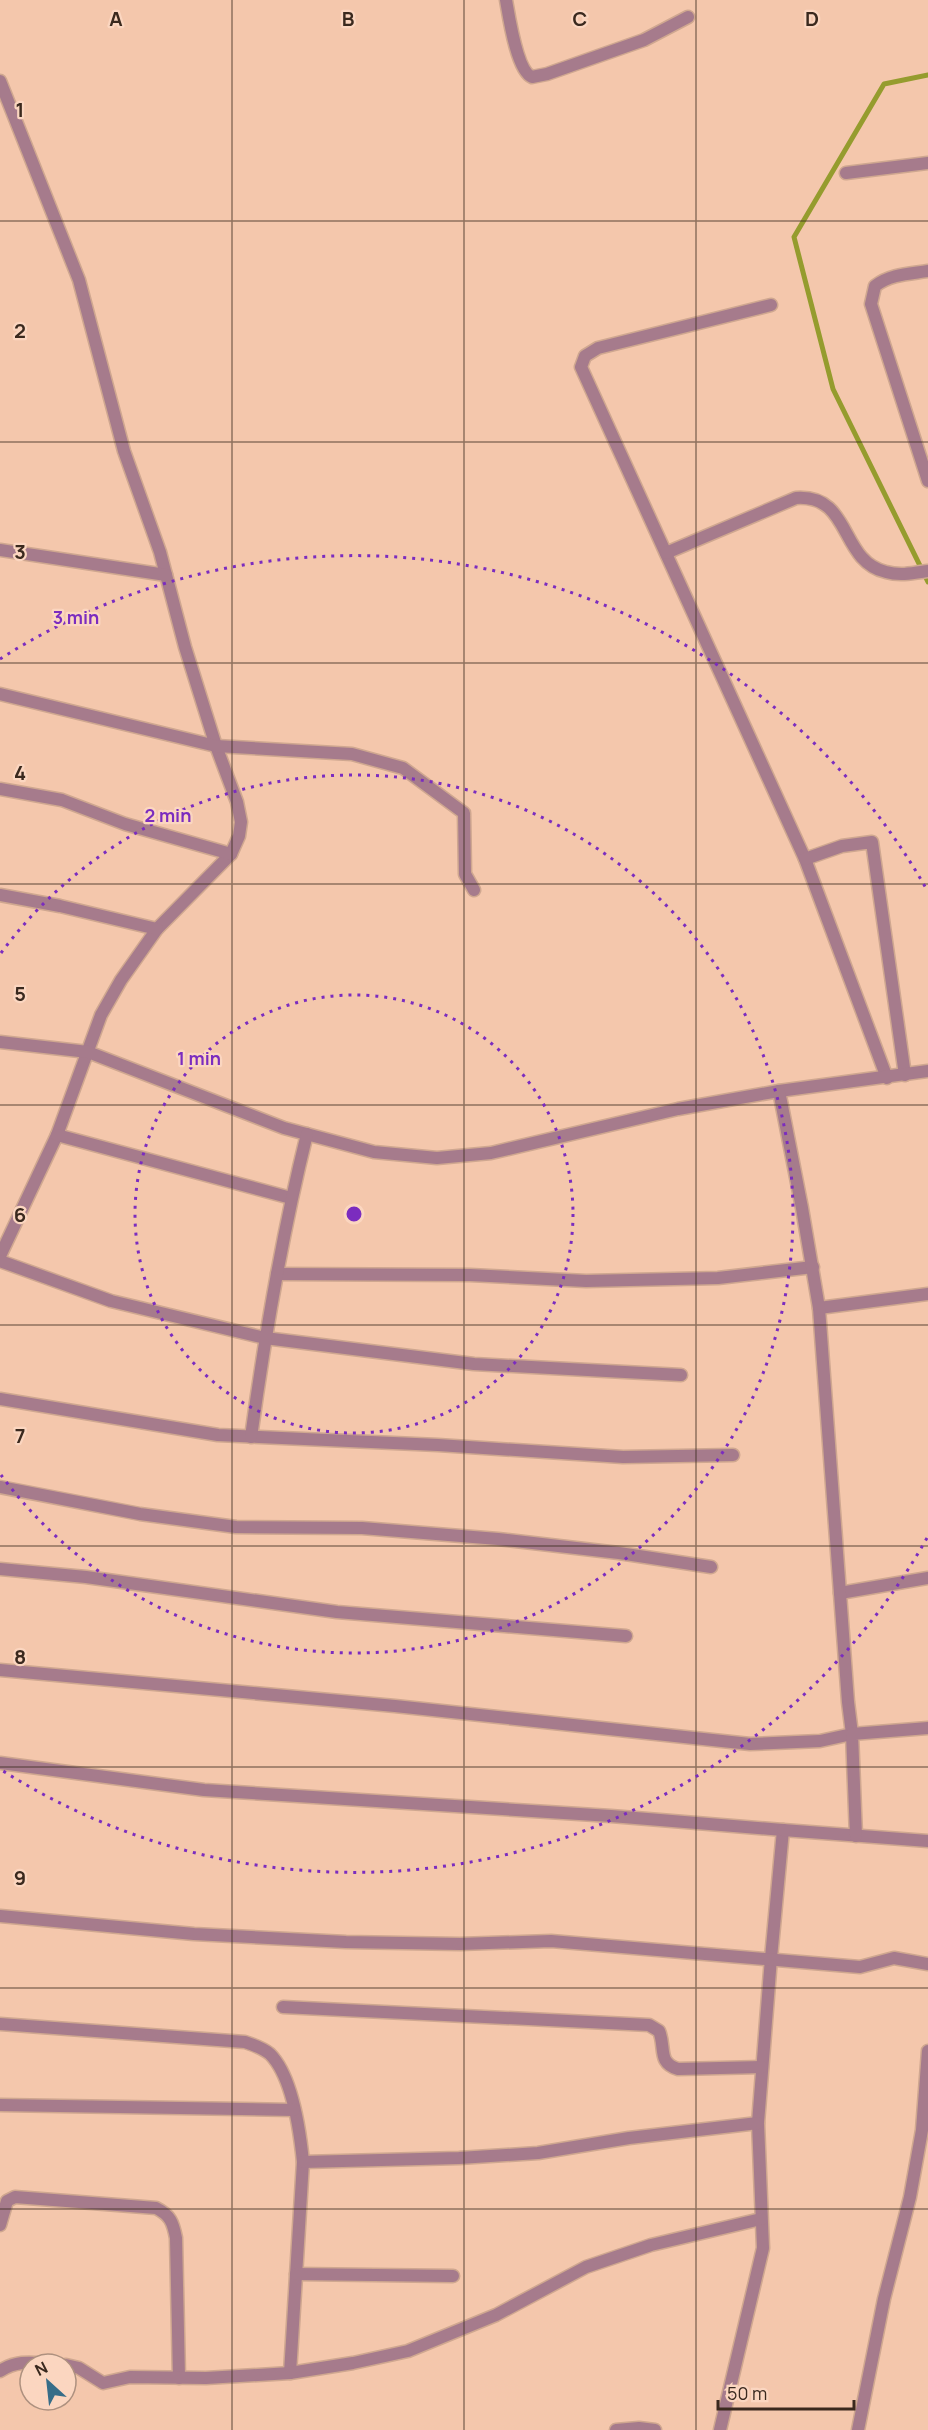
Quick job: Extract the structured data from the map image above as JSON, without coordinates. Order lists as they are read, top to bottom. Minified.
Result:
{"scale_bar":"50 m","north":"top left","grid":{"columns":["A","B","C","D"],"rows":["1","2","3","4","5","6","7","8","9"]},"rings":["3 min","2 min","1 min"]}
